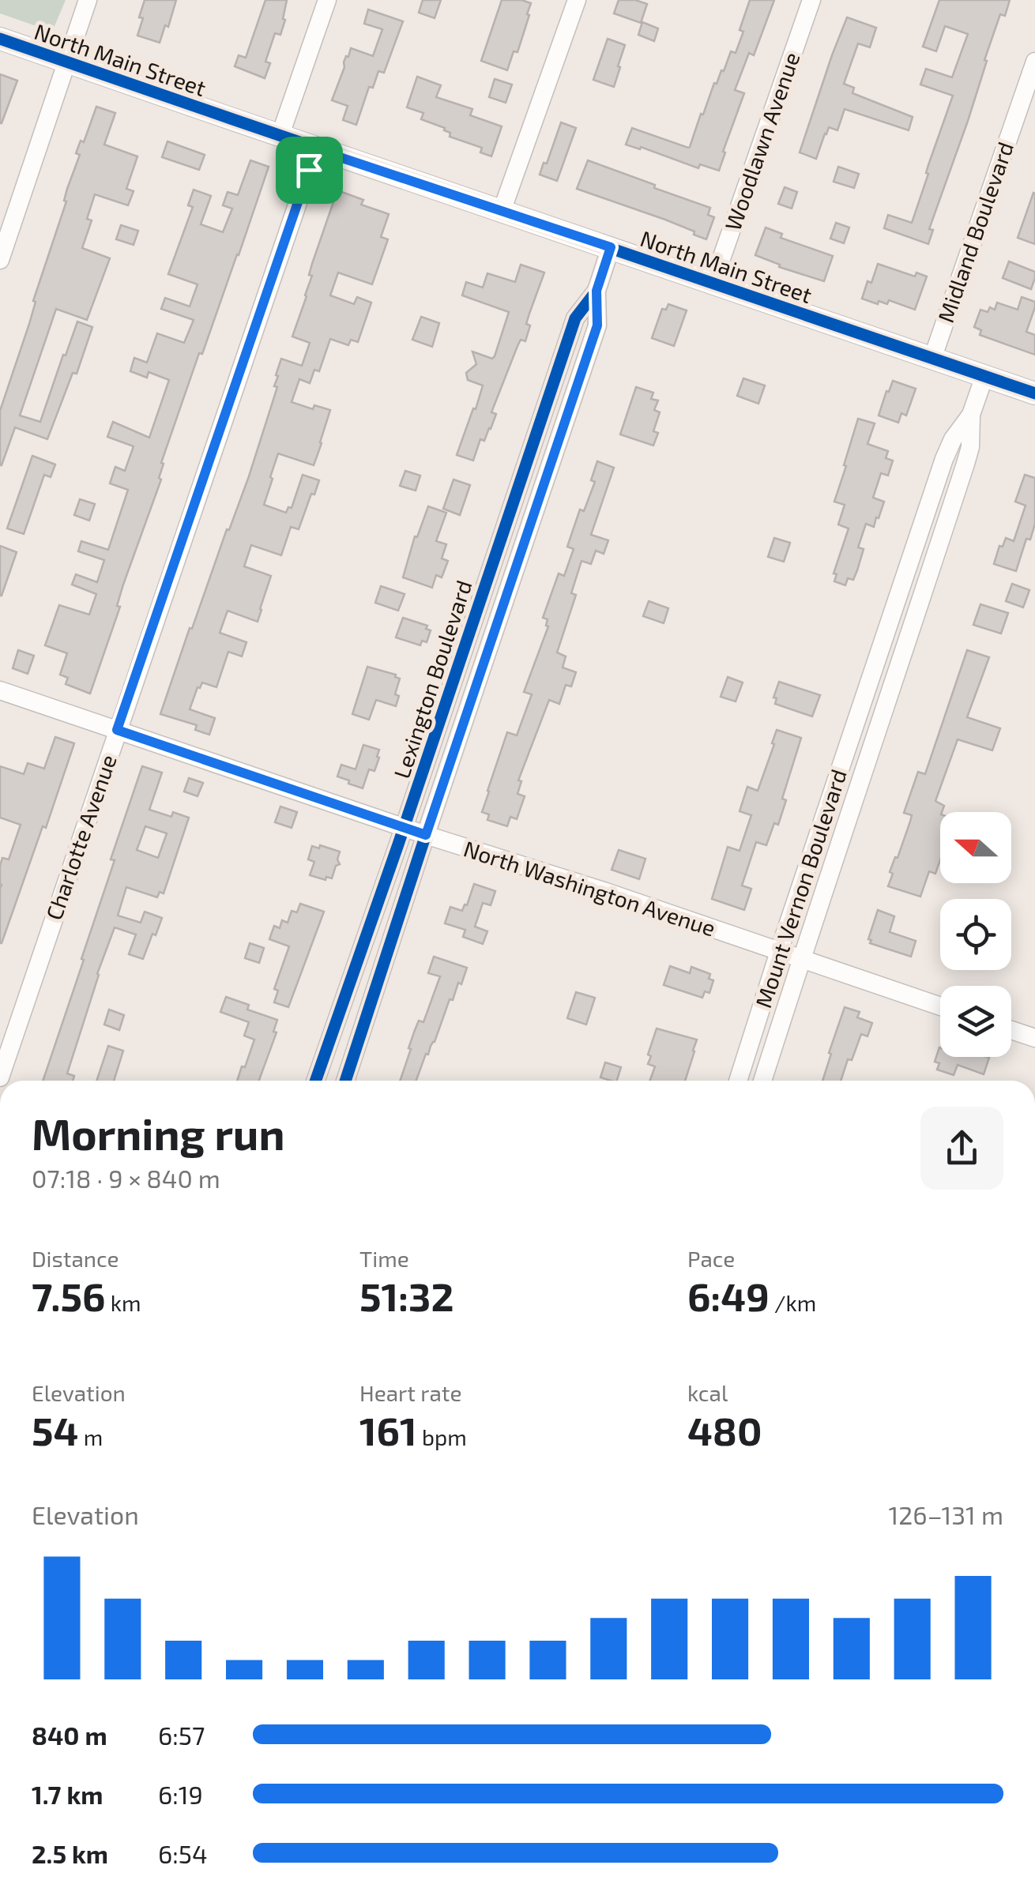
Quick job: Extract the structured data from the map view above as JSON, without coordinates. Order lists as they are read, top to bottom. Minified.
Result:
{"streets":{"main road":["North Main Street"],"street":["Woodlawn Avenue","Midland Boulevard","Lexington Boulevard","Charlotte Avenue","North Washington Avenue","Mount Vernon Boulevard"]},"crossings":[["North Main Street","Woodlawn Avenue"],["North Main Street","Midland Boulevard"],["North Main Street","Lexington Boulevard"],["North Main Street","Charlotte Avenue"],["North Main Street","Mount Vernon Boulevard"],["Lexington Boulevard","North Washington Avenue"],["Charlotte Avenue","North Washington Avenue"],["North Washington Avenue","Mount Vernon Boulevard"]],"north":"left","page":{"heading":["Morning run","07:18 · 9 × 840 m"],"stats":[["Distance","7.56 km"],["Time","51:32"],["Pace","6:49 /km"],["Elevation","54 m"],["Heart rate","161 bpm"],["kcal","480"]],"chart":["Elevation","126–131 m"],"list":[{"name":"840 m","note":"6:57"},{"name":"1.7 km","note":"6:19"},{"name":"2.5 km","note":"6:54"}]}}
